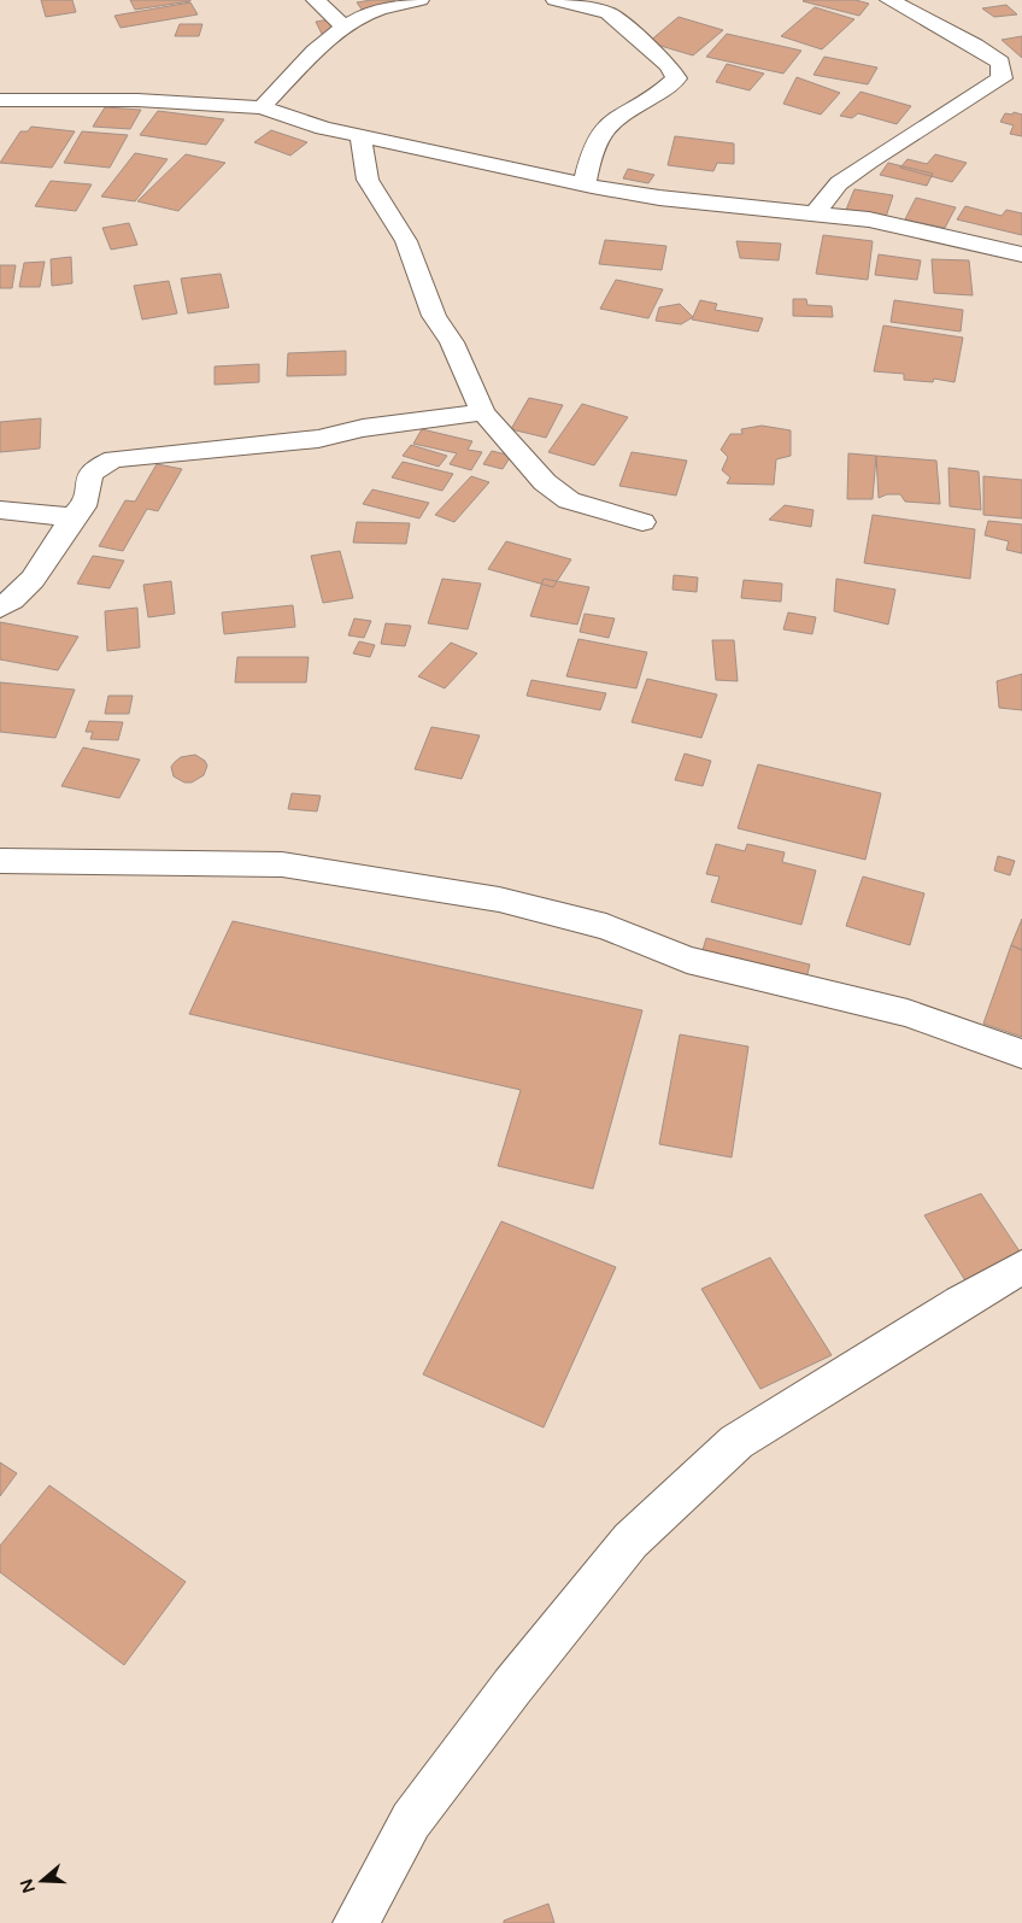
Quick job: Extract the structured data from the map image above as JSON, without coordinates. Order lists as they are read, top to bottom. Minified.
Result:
{"north":"left"}
